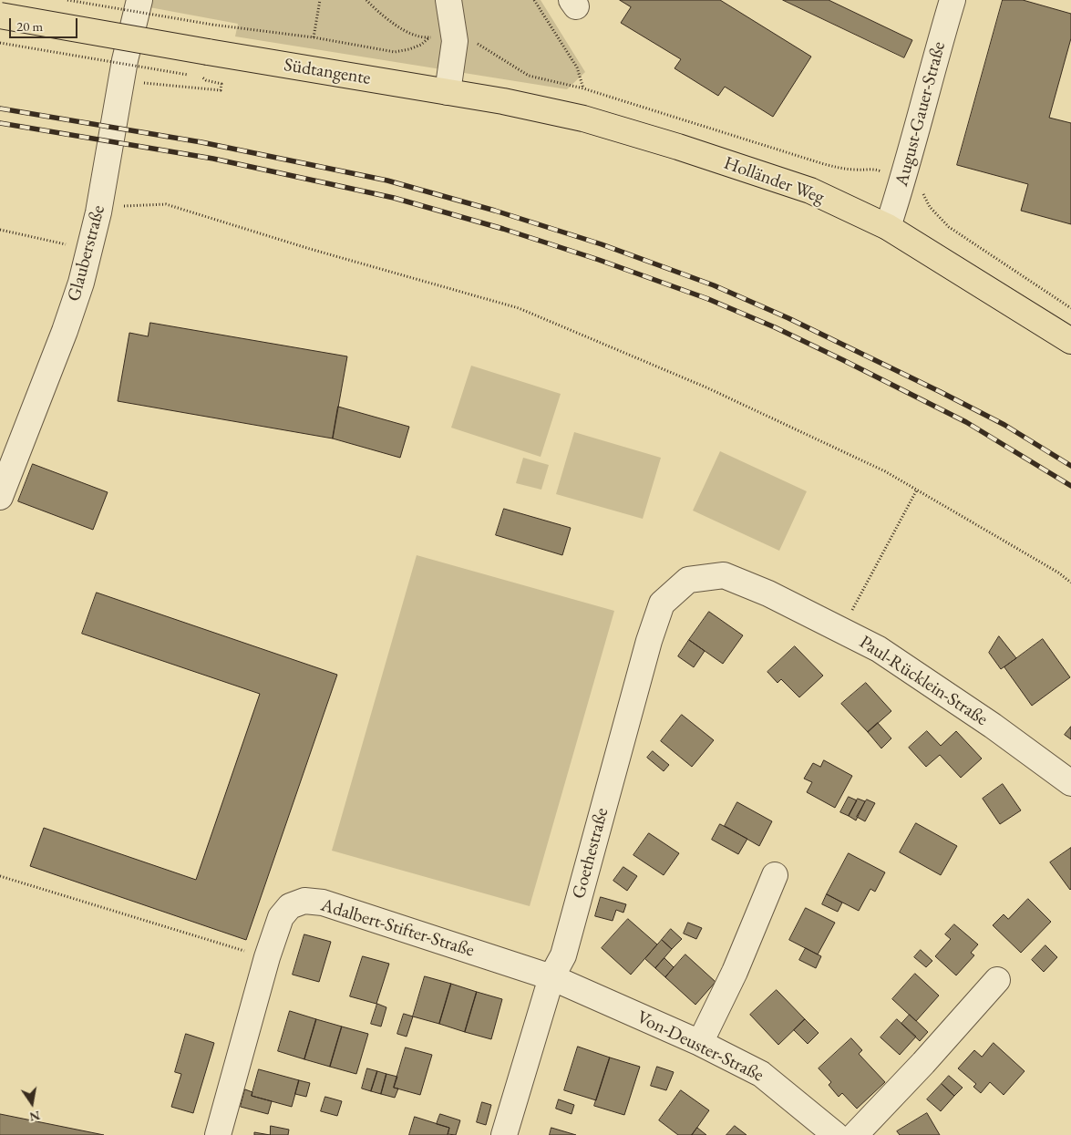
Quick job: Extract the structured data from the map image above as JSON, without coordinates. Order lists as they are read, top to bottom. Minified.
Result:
{"streets":{"main road":["Südtangente","Holländer Weg"],"street":["August-Gauer-Straße","Glauberstraße","Paul-Rücklein-Straße","Goethestraße","Adalbert-Stifter-Straße","Von-Deuster-Straße"]},"crossings":[["Südtangente","Holländer Weg"],["August-Gauer-Straße","Holländer Weg"],["Paul-Rücklein-Straße","Goethestraße"],["Goethestraße","Adalbert-Stifter-Straße"],["Goethestraße","Von-Deuster-Straße"],["Adalbert-Stifter-Straße","Von-Deuster-Straße"]],"scale_bar":"20 m","north":"bottom"}
